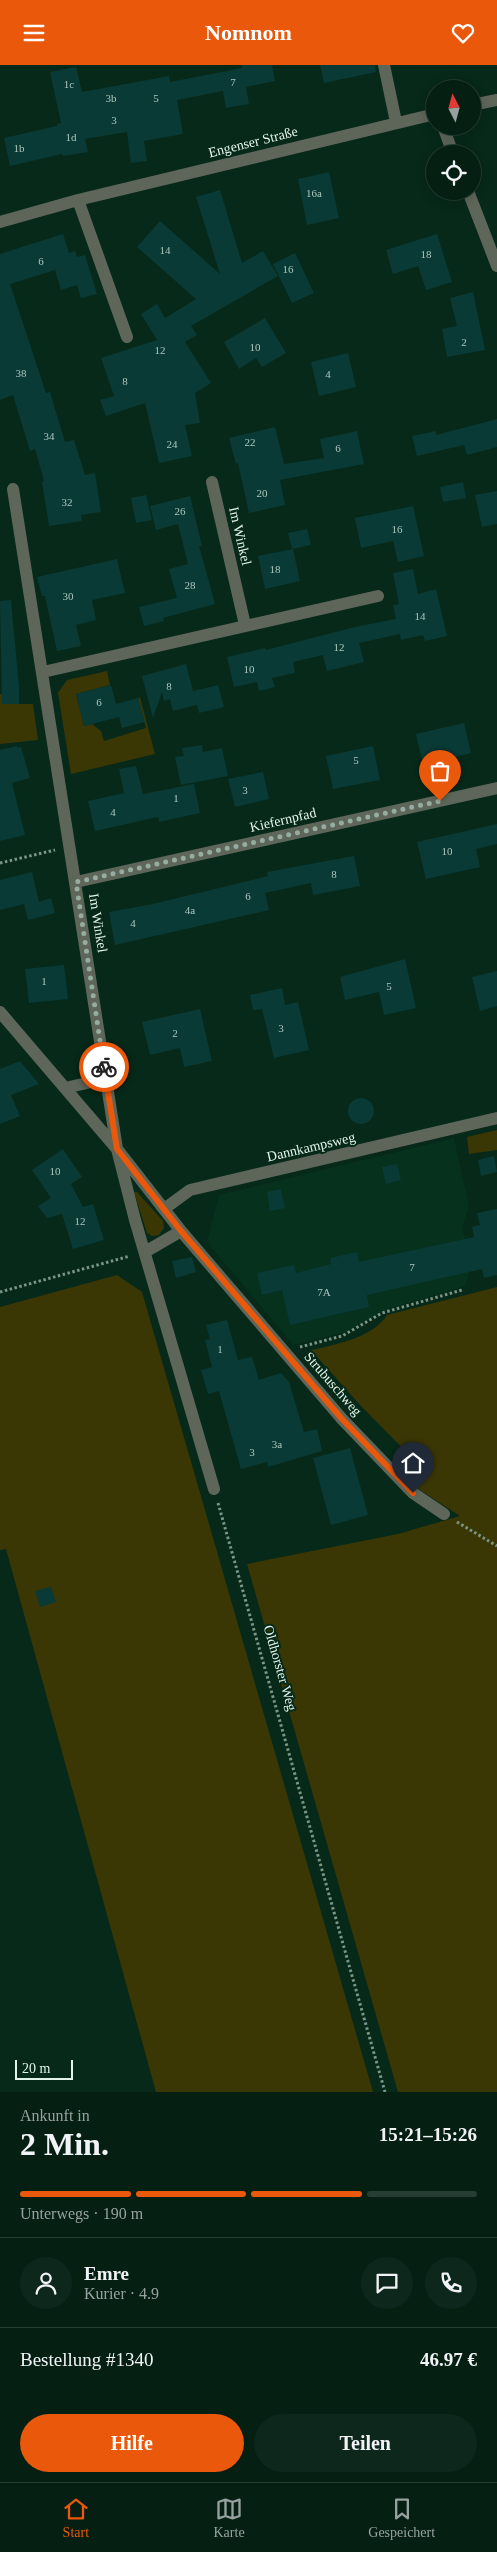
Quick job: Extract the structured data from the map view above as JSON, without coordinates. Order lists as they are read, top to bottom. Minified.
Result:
{"streets":{"street":["Engenser Straße","Im Winkel","Kiefernpfad","Dannkampsweg","Strubuschweg"],"path":["Oldhorster Weg"]},"crossings":[["Im Winkel","Kiefernpfad"]],"house_numbers":["7","1c","3b","5","3","1d","1b","16a","14","18","6","16","2","10","12","38","4","8","34","22","24","6","20","32","26","16","18","28","30","14","12","10","8","6","5","3","1","4","10","8","6","4a","4","1","5","3","2","10","12","7","7A","1","3a","3"],"scale_bar":"20 m","north":"top","page":{"header":"Nomnom","scale":"20 m","heading":["2 Min.","Ankunft in","15:21–15:26"],"panel":["Emre","Kurier · 4.9","Bestellung #1340","46.97 €"],"bar":"Unterwegs · 190 m","buttons":["Hilfe","Teilen"],"tabs":["Start","Karte","Gespeichert"]}}
